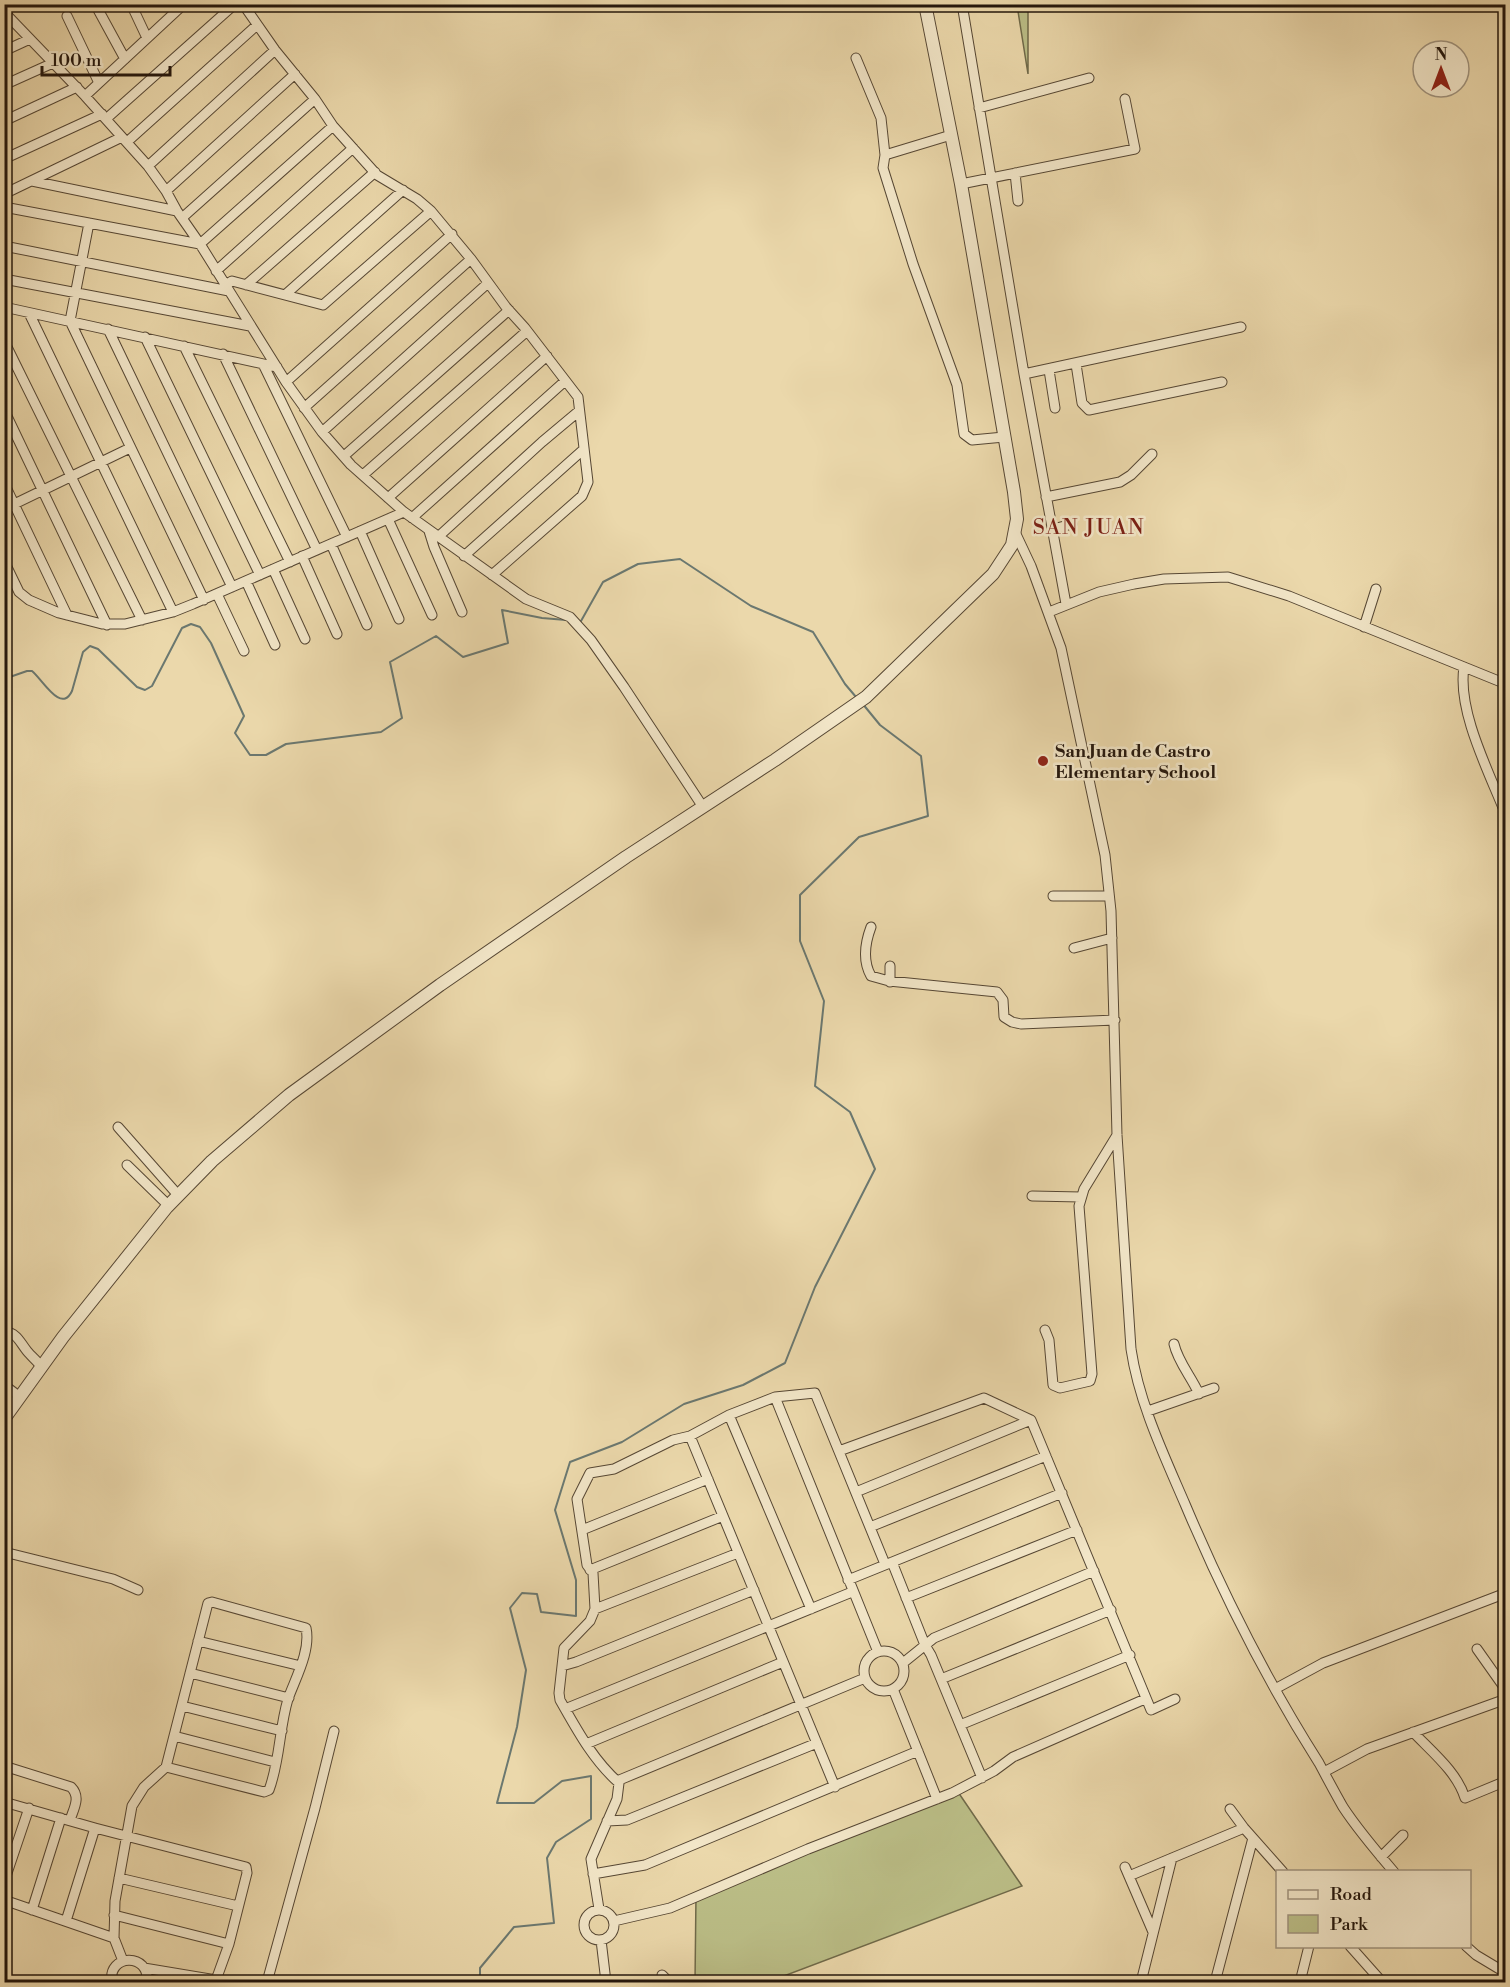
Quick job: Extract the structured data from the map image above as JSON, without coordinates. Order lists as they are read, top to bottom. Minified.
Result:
{"districts":["SAN JUAN"],"places":["San Juan de Castro Elementary School"],"legend":["Road","Park"],"scale_bar":"100 m","north":"top"}
